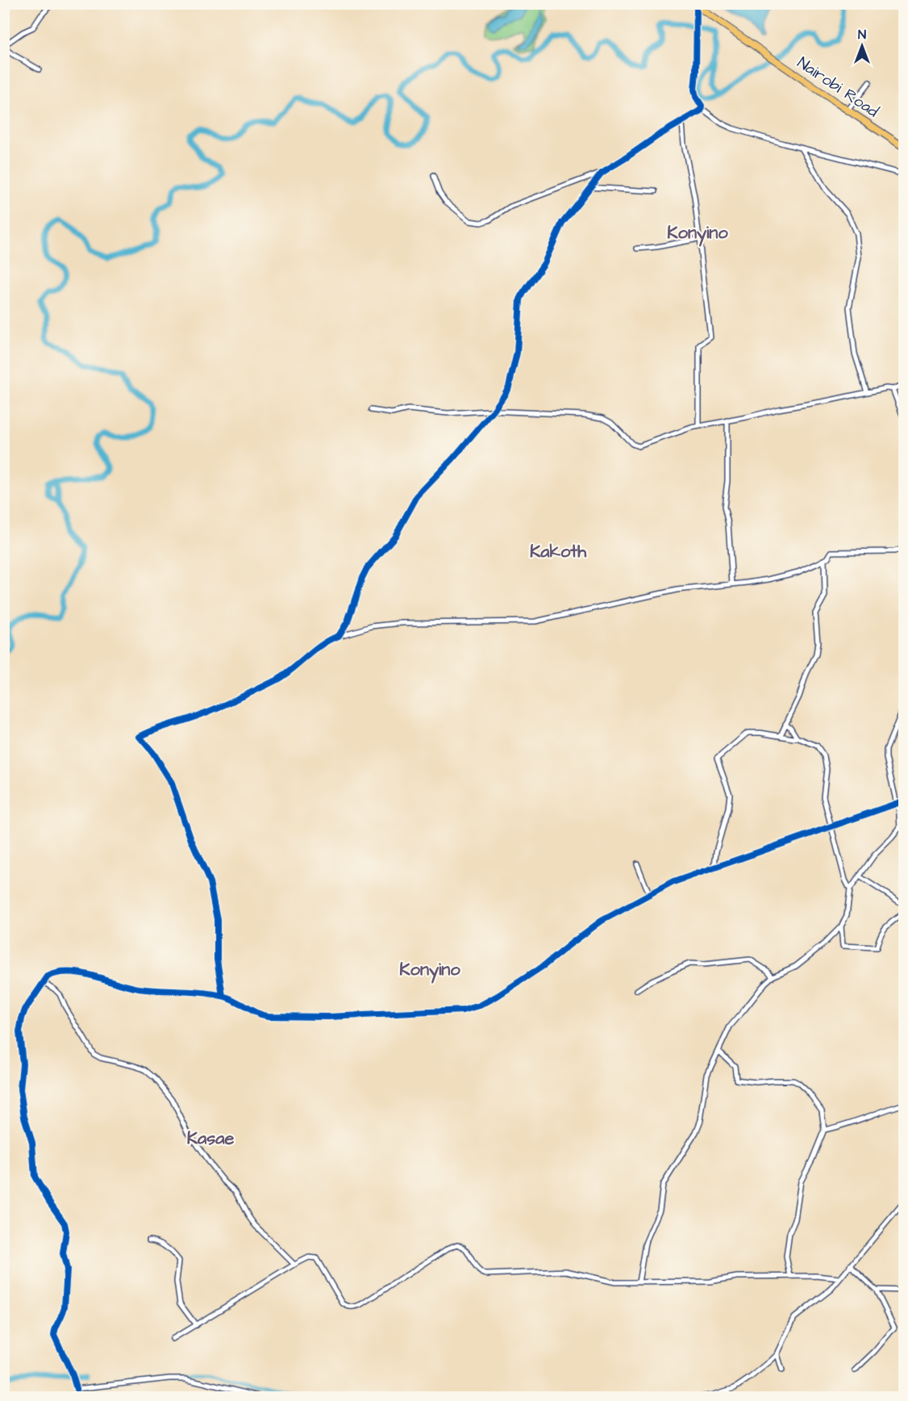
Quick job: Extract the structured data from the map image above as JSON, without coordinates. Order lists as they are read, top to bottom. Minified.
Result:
{"streets":{"highway":["Nairobi Road"]},"districts":["Konyino","Kakoth","Konyino","Kasae"],"north":"top"}
